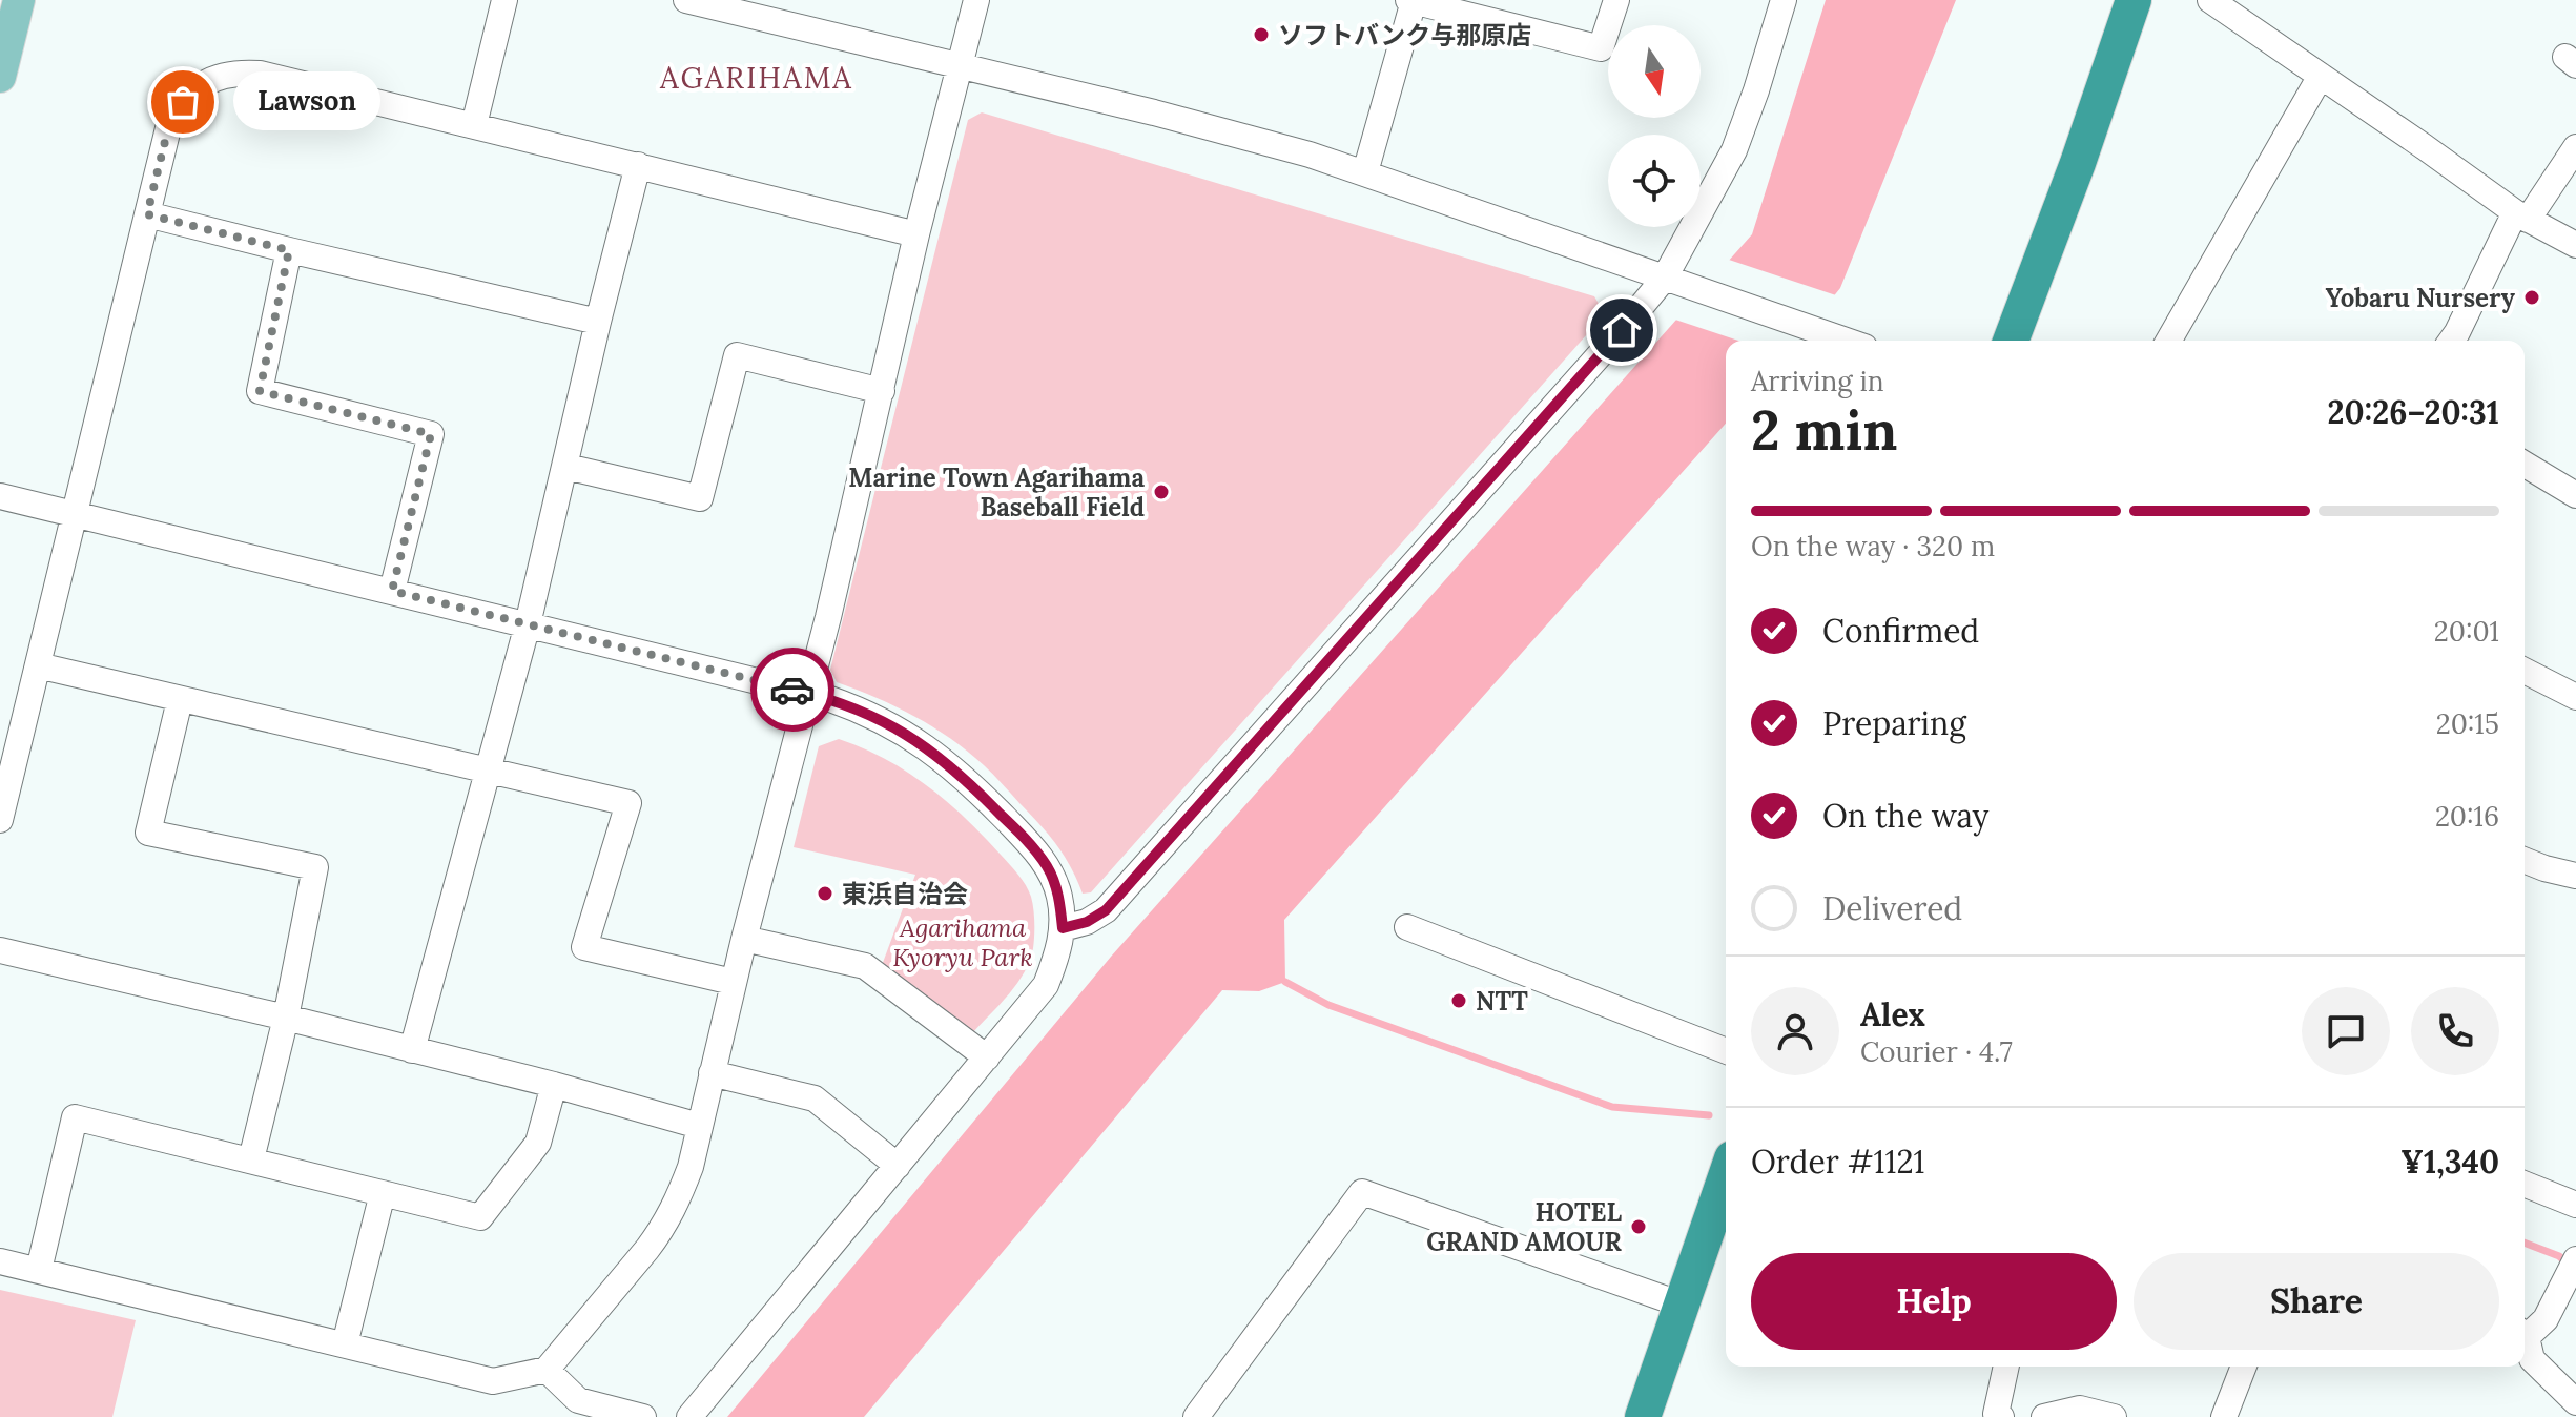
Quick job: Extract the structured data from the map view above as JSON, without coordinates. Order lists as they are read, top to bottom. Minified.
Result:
{"districts":["AGARIHAMA"],"parks":["Agarihama Kyoryu Park"],"places":["ソフトバンク与那原店","Lawson","Yobaru Nursery","Marine Town Agarihama Baseball Field","東浜自治会","NTT","HOTEL GRAND AMOUR"],"north":"bottom","page":{"bubble":"Lawson","heading":["2 min","Arriving in","20:26–20:31"],"panel":["Alex","Courier · 4.7","Order #1121","¥1,340"],"bar":"On the way · 320 m","list":[["Confirmed","20:01"],["Preparing","20:15"],["On the way","20:16"],"Delivered"],"buttons":["Help","Share"]}}
